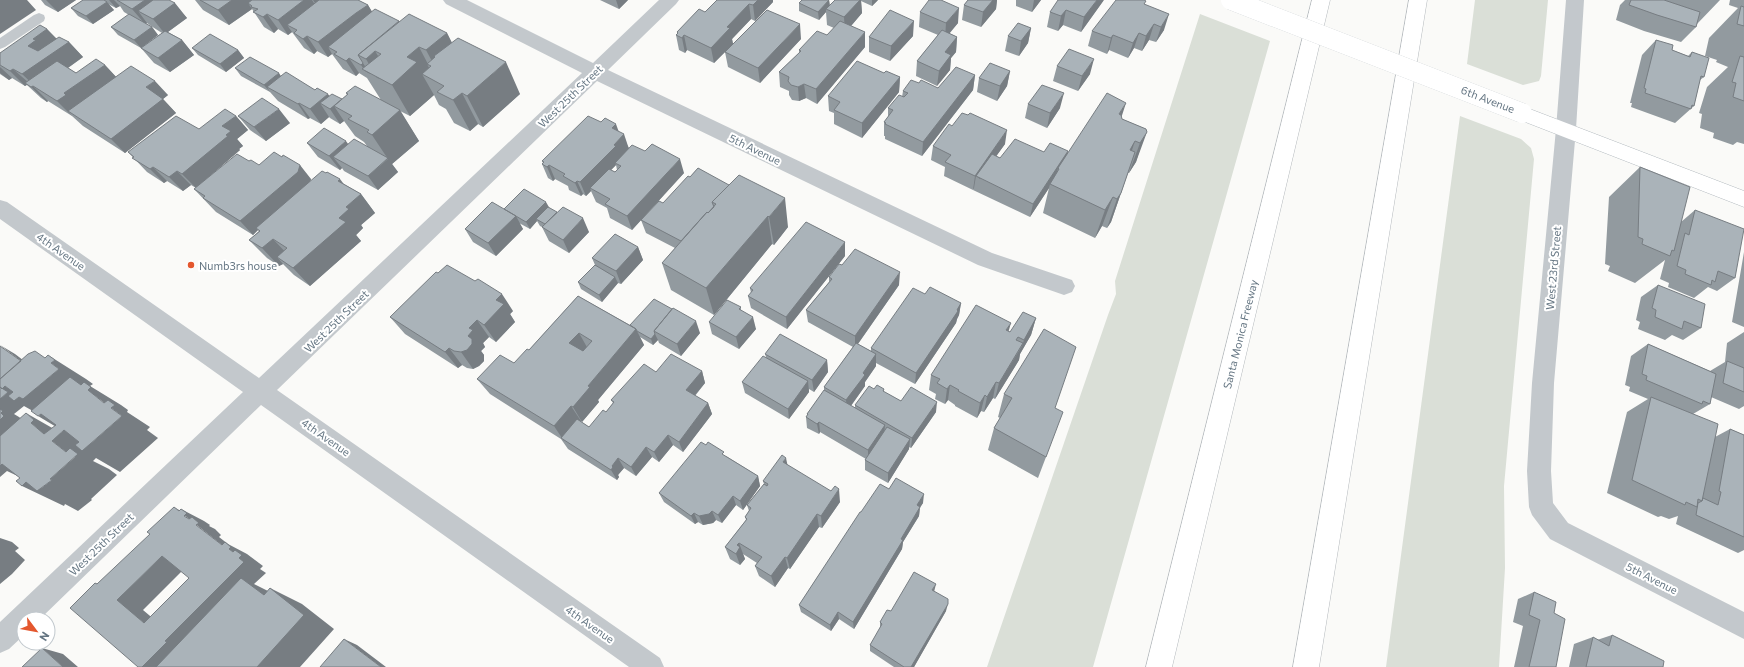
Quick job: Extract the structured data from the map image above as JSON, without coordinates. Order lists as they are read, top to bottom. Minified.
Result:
{"streets":{"main road":["6th Avenue","Santa Monica Freeway"],"street":["West 25th Street","5th Avenue","4th Avenue","West 23rd Street"]},"crossings":[["West 25th Street","5th Avenue"],["West 25th Street","4th Avenue"],["6th Avenue","West 23rd Street"],["5th Avenue","West 23rd Street"]],"places":["Numb3rs house"],"north":"bottom right"}
